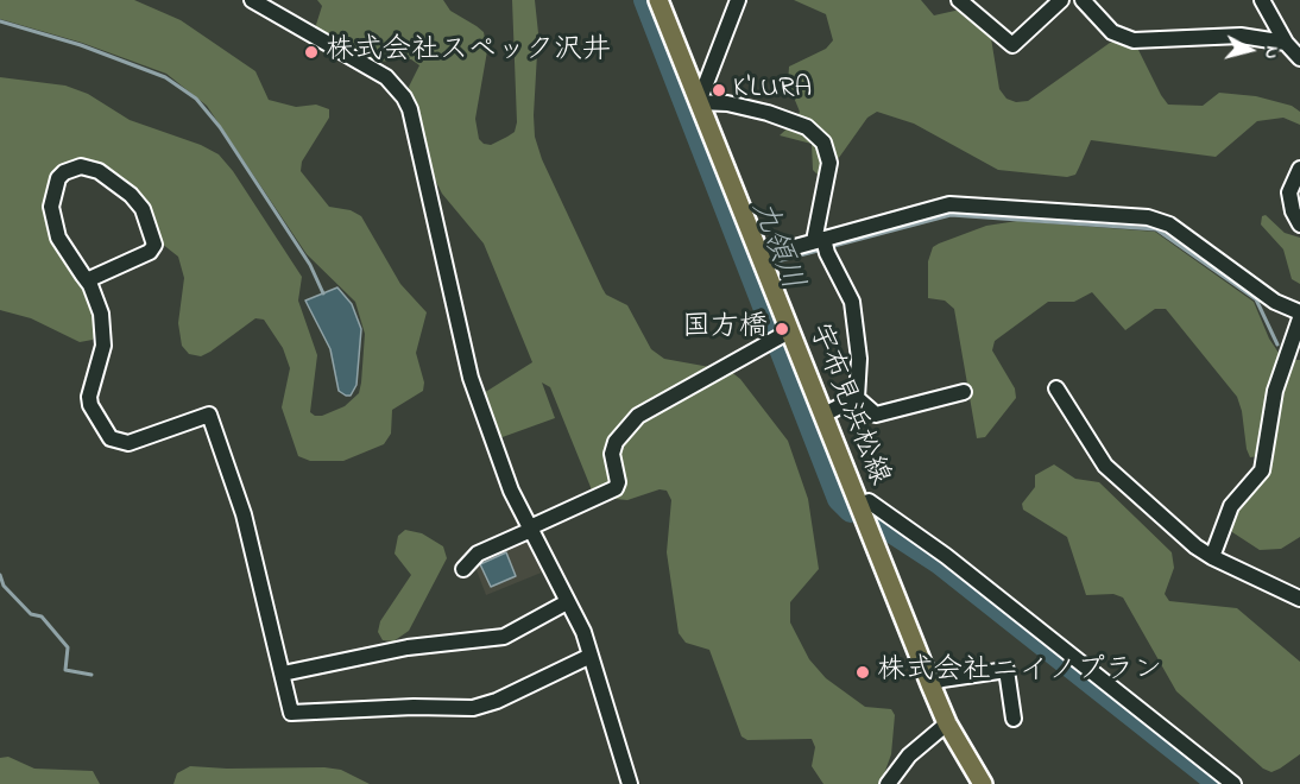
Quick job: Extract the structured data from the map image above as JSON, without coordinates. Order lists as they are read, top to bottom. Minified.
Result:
{"streets":{"main road":["宇布見浜松線"]},"water":["九領川"],"places":["株式会社スペック沢井","K'LURA","国方橋","株式会社ニイノプラン"],"north":"right"}
